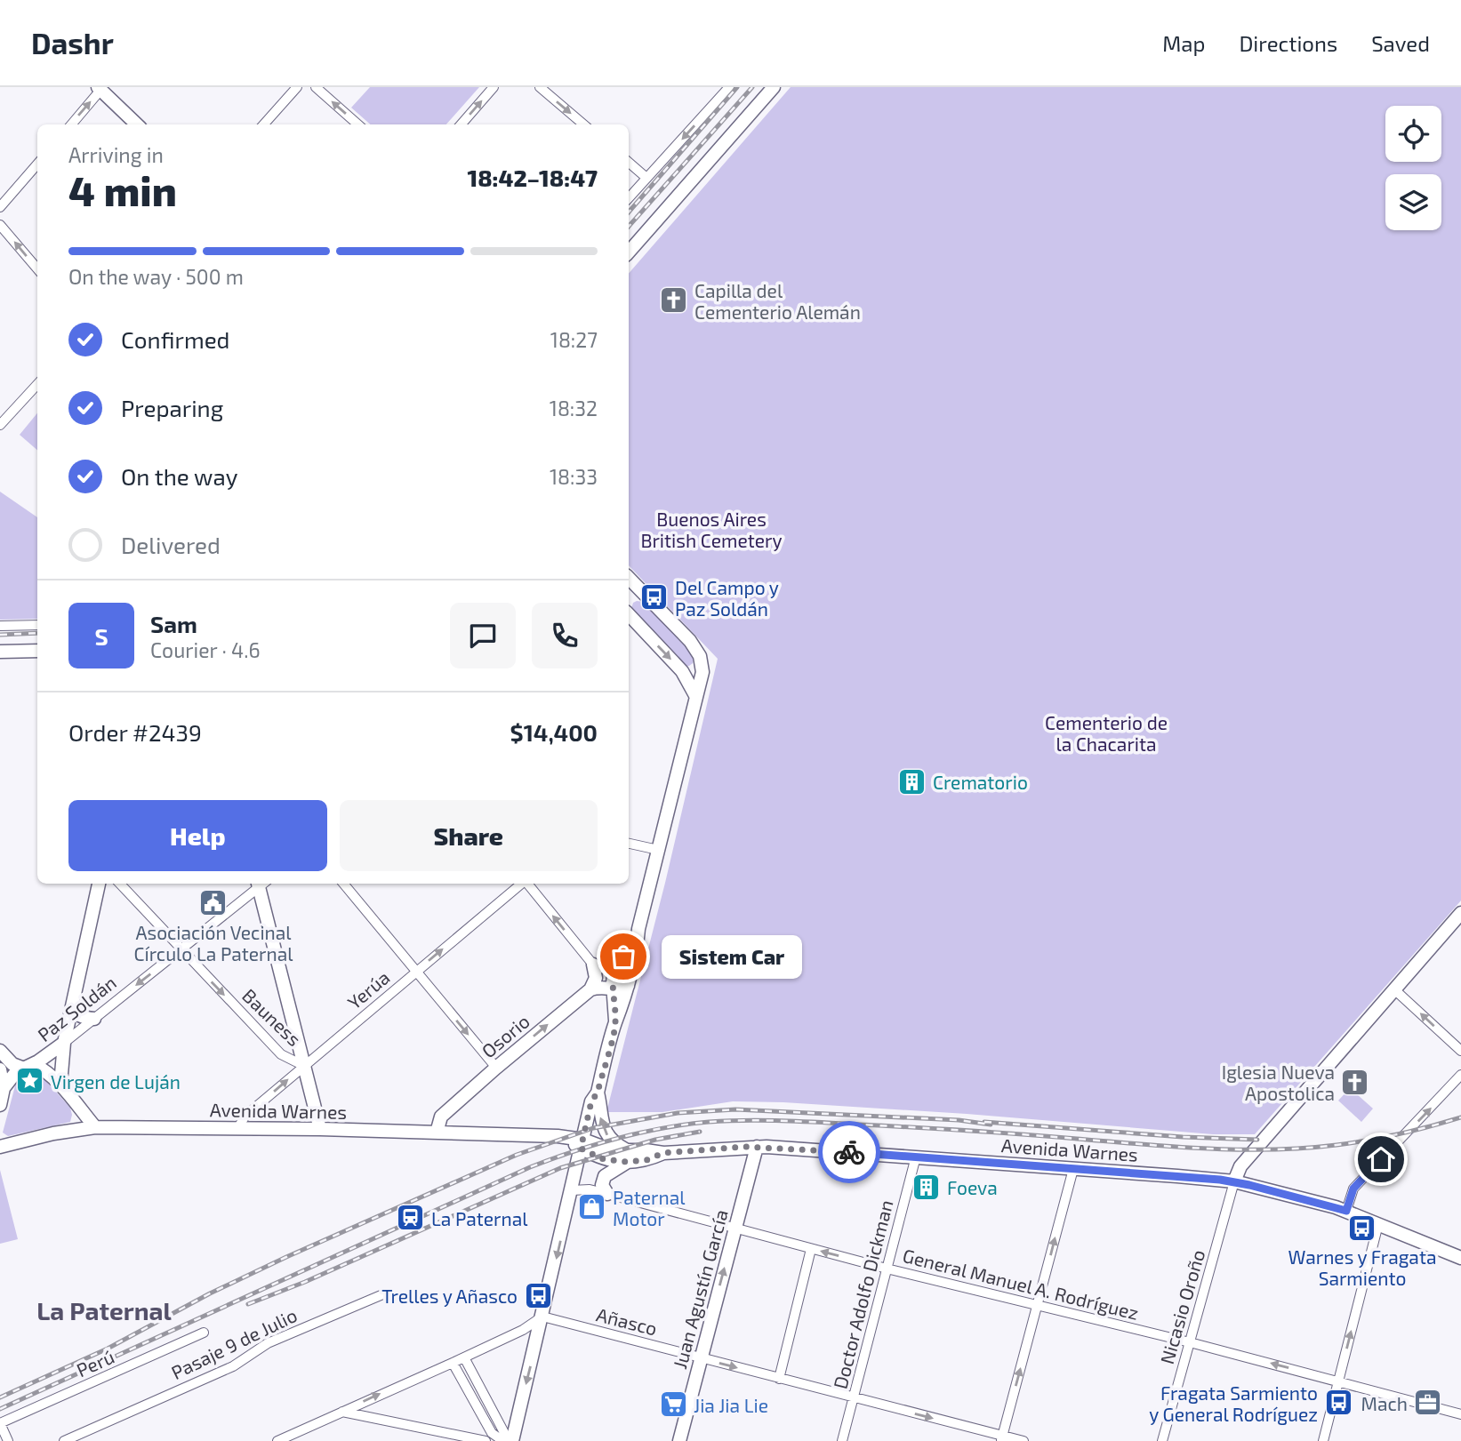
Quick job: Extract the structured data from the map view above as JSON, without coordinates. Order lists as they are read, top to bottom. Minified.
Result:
{"streets":{"main road":["Paz Soldán","Osorio","Avenida Warnes","Juan Agustín García"],"street":["Yerúa","Bauness","General Manuel A. Rodríguez","Doctor Adolfo Dickman","Nicasio Oroño","Añasco","Pasaje 9 de Julio","Perú"]},"crossings":[["Yerúa","Bauness"],["Yerúa","Avenida Warnes"],["Paz Soldán","Bauness"],["Osorio","Avenida Warnes"],["Avenida Warnes","Juan Agustín García"],["Avenida Warnes","Doctor Adolfo Dickman"],["Avenida Warnes","Nicasio Oroño"],["General Manuel A. Rodríguez","Juan Agustín García"],["General Manuel A. Rodríguez","Doctor Adolfo Dickman"],["General Manuel A. Rodríguez","Nicasio Oroño"],["Juan Agustín García","Añasco"],["Doctor Adolfo Dickman","Añasco"]],"one_way":["Yerúa","Bauness","Osorio","Juan Agustín García","Añasco"],"districts":["La Paternal"],"parks":["Buenos Aires British Cemetery","Cementerio de la Chacarita"],"places":{"church":["Capilla del Cementerio Alemán","Iglesia Nueva Apostolica"],"bus stop":["Del Campo y Paz Soldán","Warnes y Fragata Sarmiento","Trelles y Añasco","Fragata Sarmiento y General Rodríguez"],"building":["Crematorio","Foeva"],"public building":["Asociación Vecinal Círculo La Paternal"],"other":["Sistem Car"],"place":["Virgen de Luján"],"shop":["Paternal Motor"],"station":["La Paternal"],"office":["Mach"],"supermarket":["Jia Jia Lie"]},"page":{"header":"Dashr","nav":["Map","Directions","Saved"],"heading":["4 min","Arriving in","18:42–18:47"],"panel":["Sam","Courier · 4.6","Order #2439","$14,400"],"bar":"On the way · 500 m","list":[["Confirmed","18:27"],["Preparing","18:32"],["On the way","18:33"],"Delivered"],"round":"S","buttons":["Help","Share"],"bubble":"Sistem Car"}}
